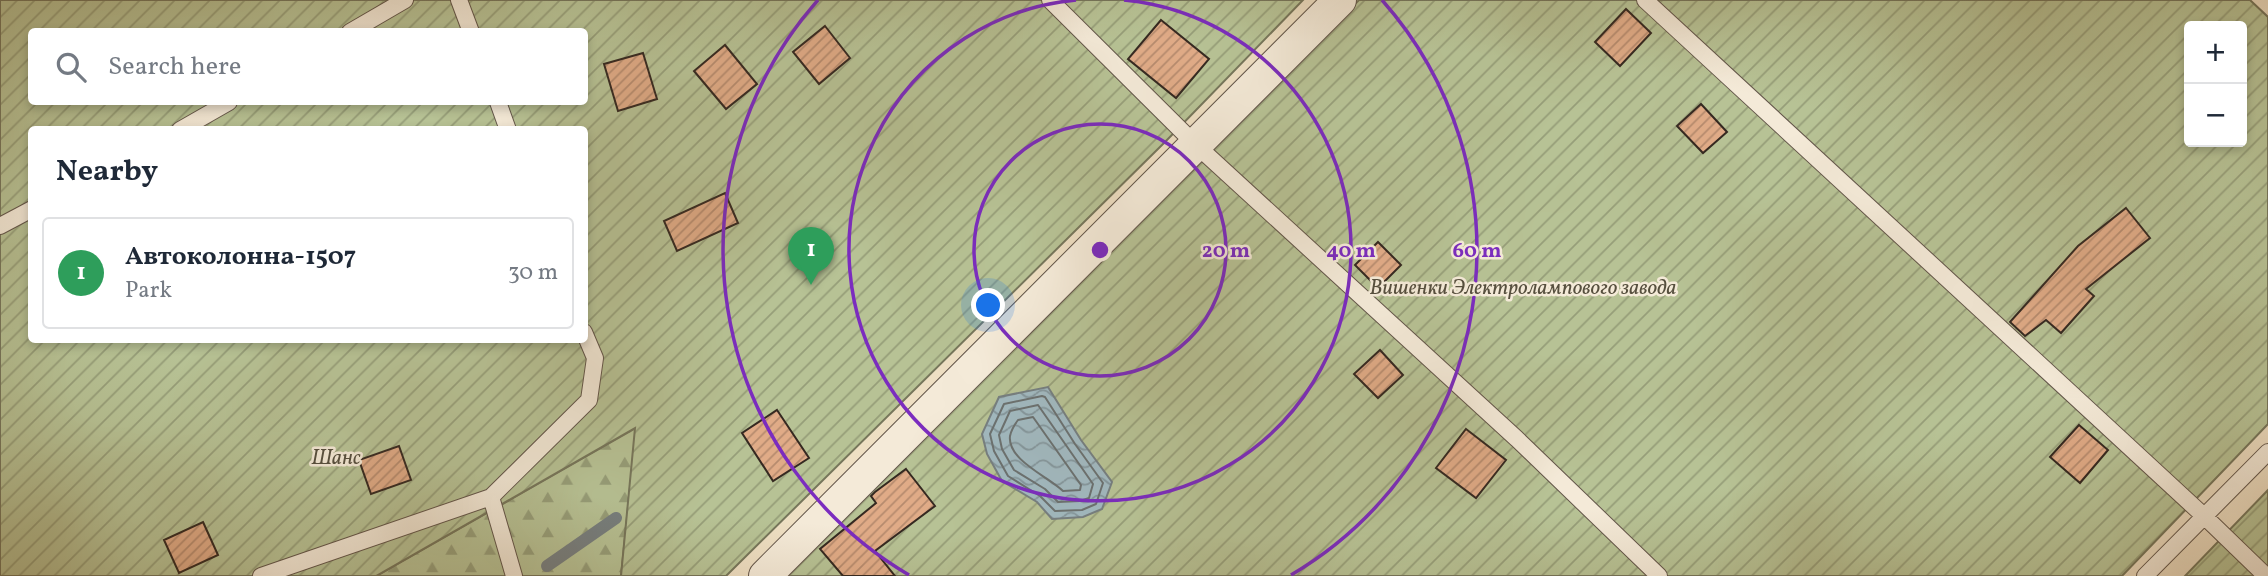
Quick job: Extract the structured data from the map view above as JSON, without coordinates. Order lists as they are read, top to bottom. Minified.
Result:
{"parks":["Вишенки Электролампового завода","Шанс"],"page":{"map_buttons":["+","−"],"search":"Search here","heading":"Nearby","list":[{"mark":"1","name":"Автоколонна-1507","note":"Park","value":"30 m"}],"pins":"1"},"rings":["20 m","40 m","60 m"]}
